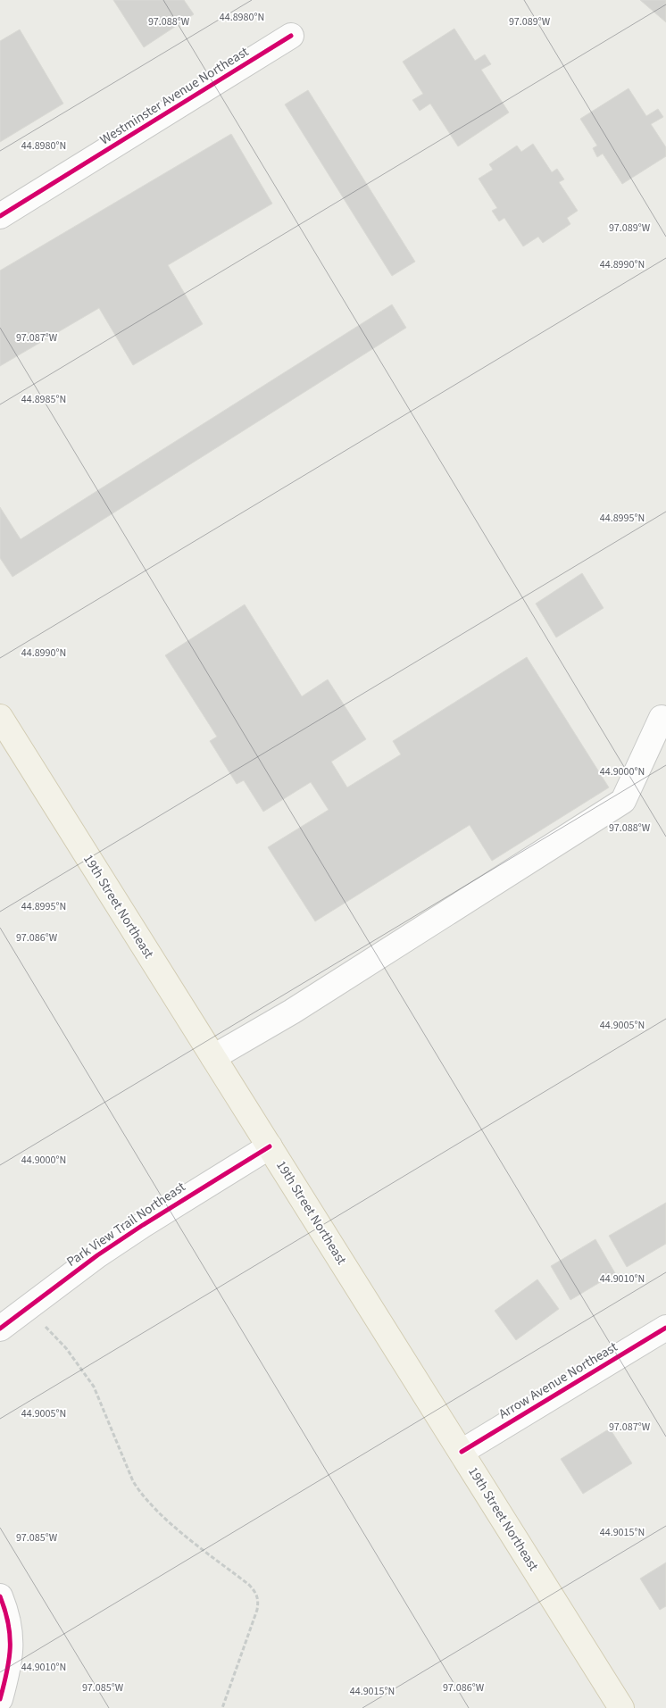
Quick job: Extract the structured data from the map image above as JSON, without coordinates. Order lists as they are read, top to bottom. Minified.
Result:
{"streets":{"main road":["19th Street Northeast"],"street":["Westminster Avenue Northeast","Park View Trail Northeast","Arrow Avenue Northeast"]},"crossings":[["19th Street Northeast","Park View Trail Northeast"],["19th Street Northeast","Arrow Avenue Northeast"]],"coordinates":["44.8980°N","97.088°W","97.089°W","44.8990°N","97.087°W","44.8985°N","44.8995°N","44.9000°N","97.086°W","44.9005°N","44.9010°N","44.9015°N","97.085°W"]}
